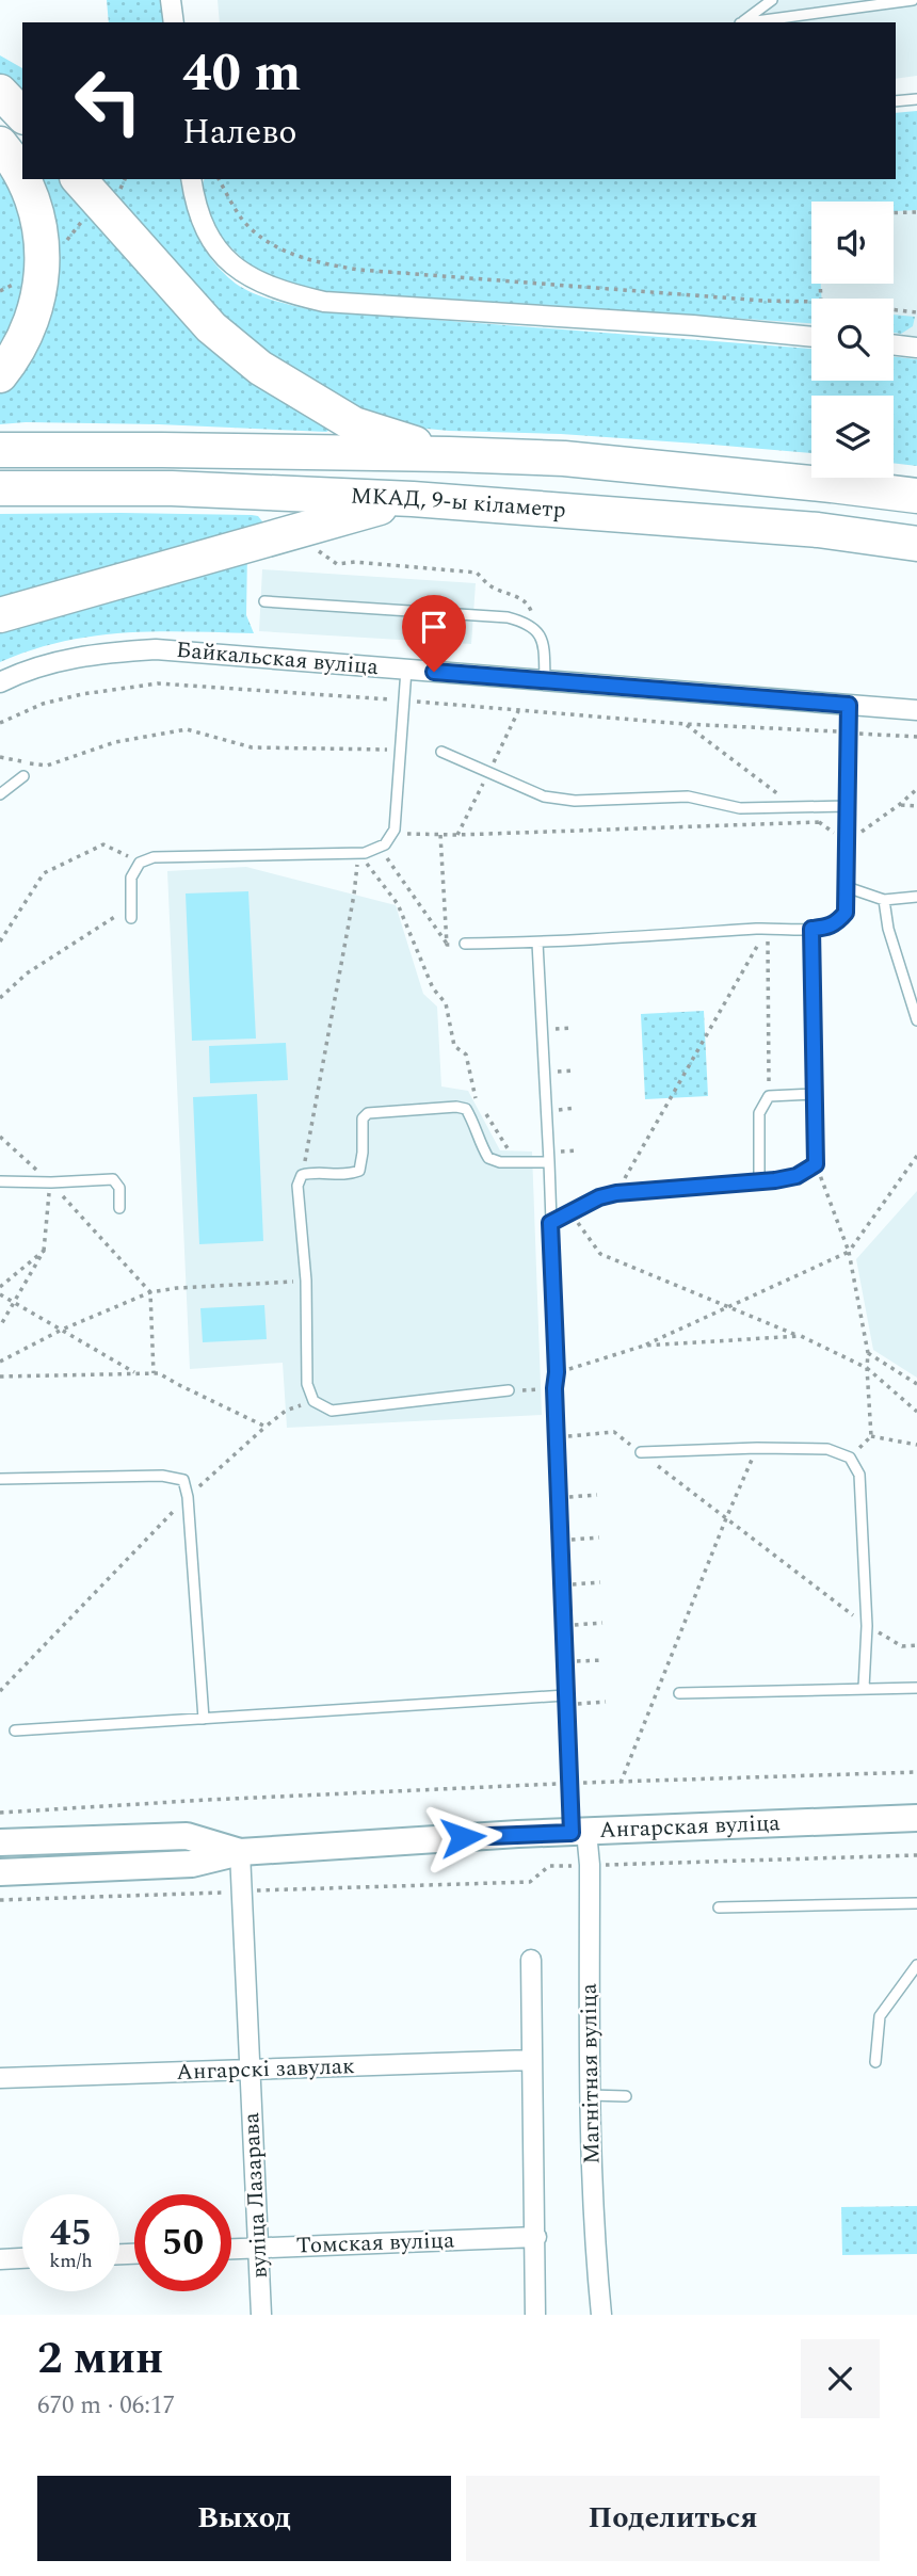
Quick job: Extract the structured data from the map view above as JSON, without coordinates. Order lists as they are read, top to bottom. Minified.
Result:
{"streets":{"highway":["МКАД, 9-ы кіламетр"],"main road":["Ангарская вуліца"],"street":["Байкальская вуліца","Ангарскі завулак","Магнітная вуліца","вуліца Лазарава","Томская вуліца"]},"crossings":[["Ангарская вуліца","Магнітная вуліца"],["Ангарская вуліца","вуліца Лазарава"],["Ангарскі завулак","вуліца Лазарава"],["вуліца Лазарава","Томская вуліца"]],"page":{"turn":["40 m","Налево"],"speed":"45 km/h","limit":"50","heading":["2 мин","670 m · 06:17"],"buttons":["Выход","Поделиться"]}}
